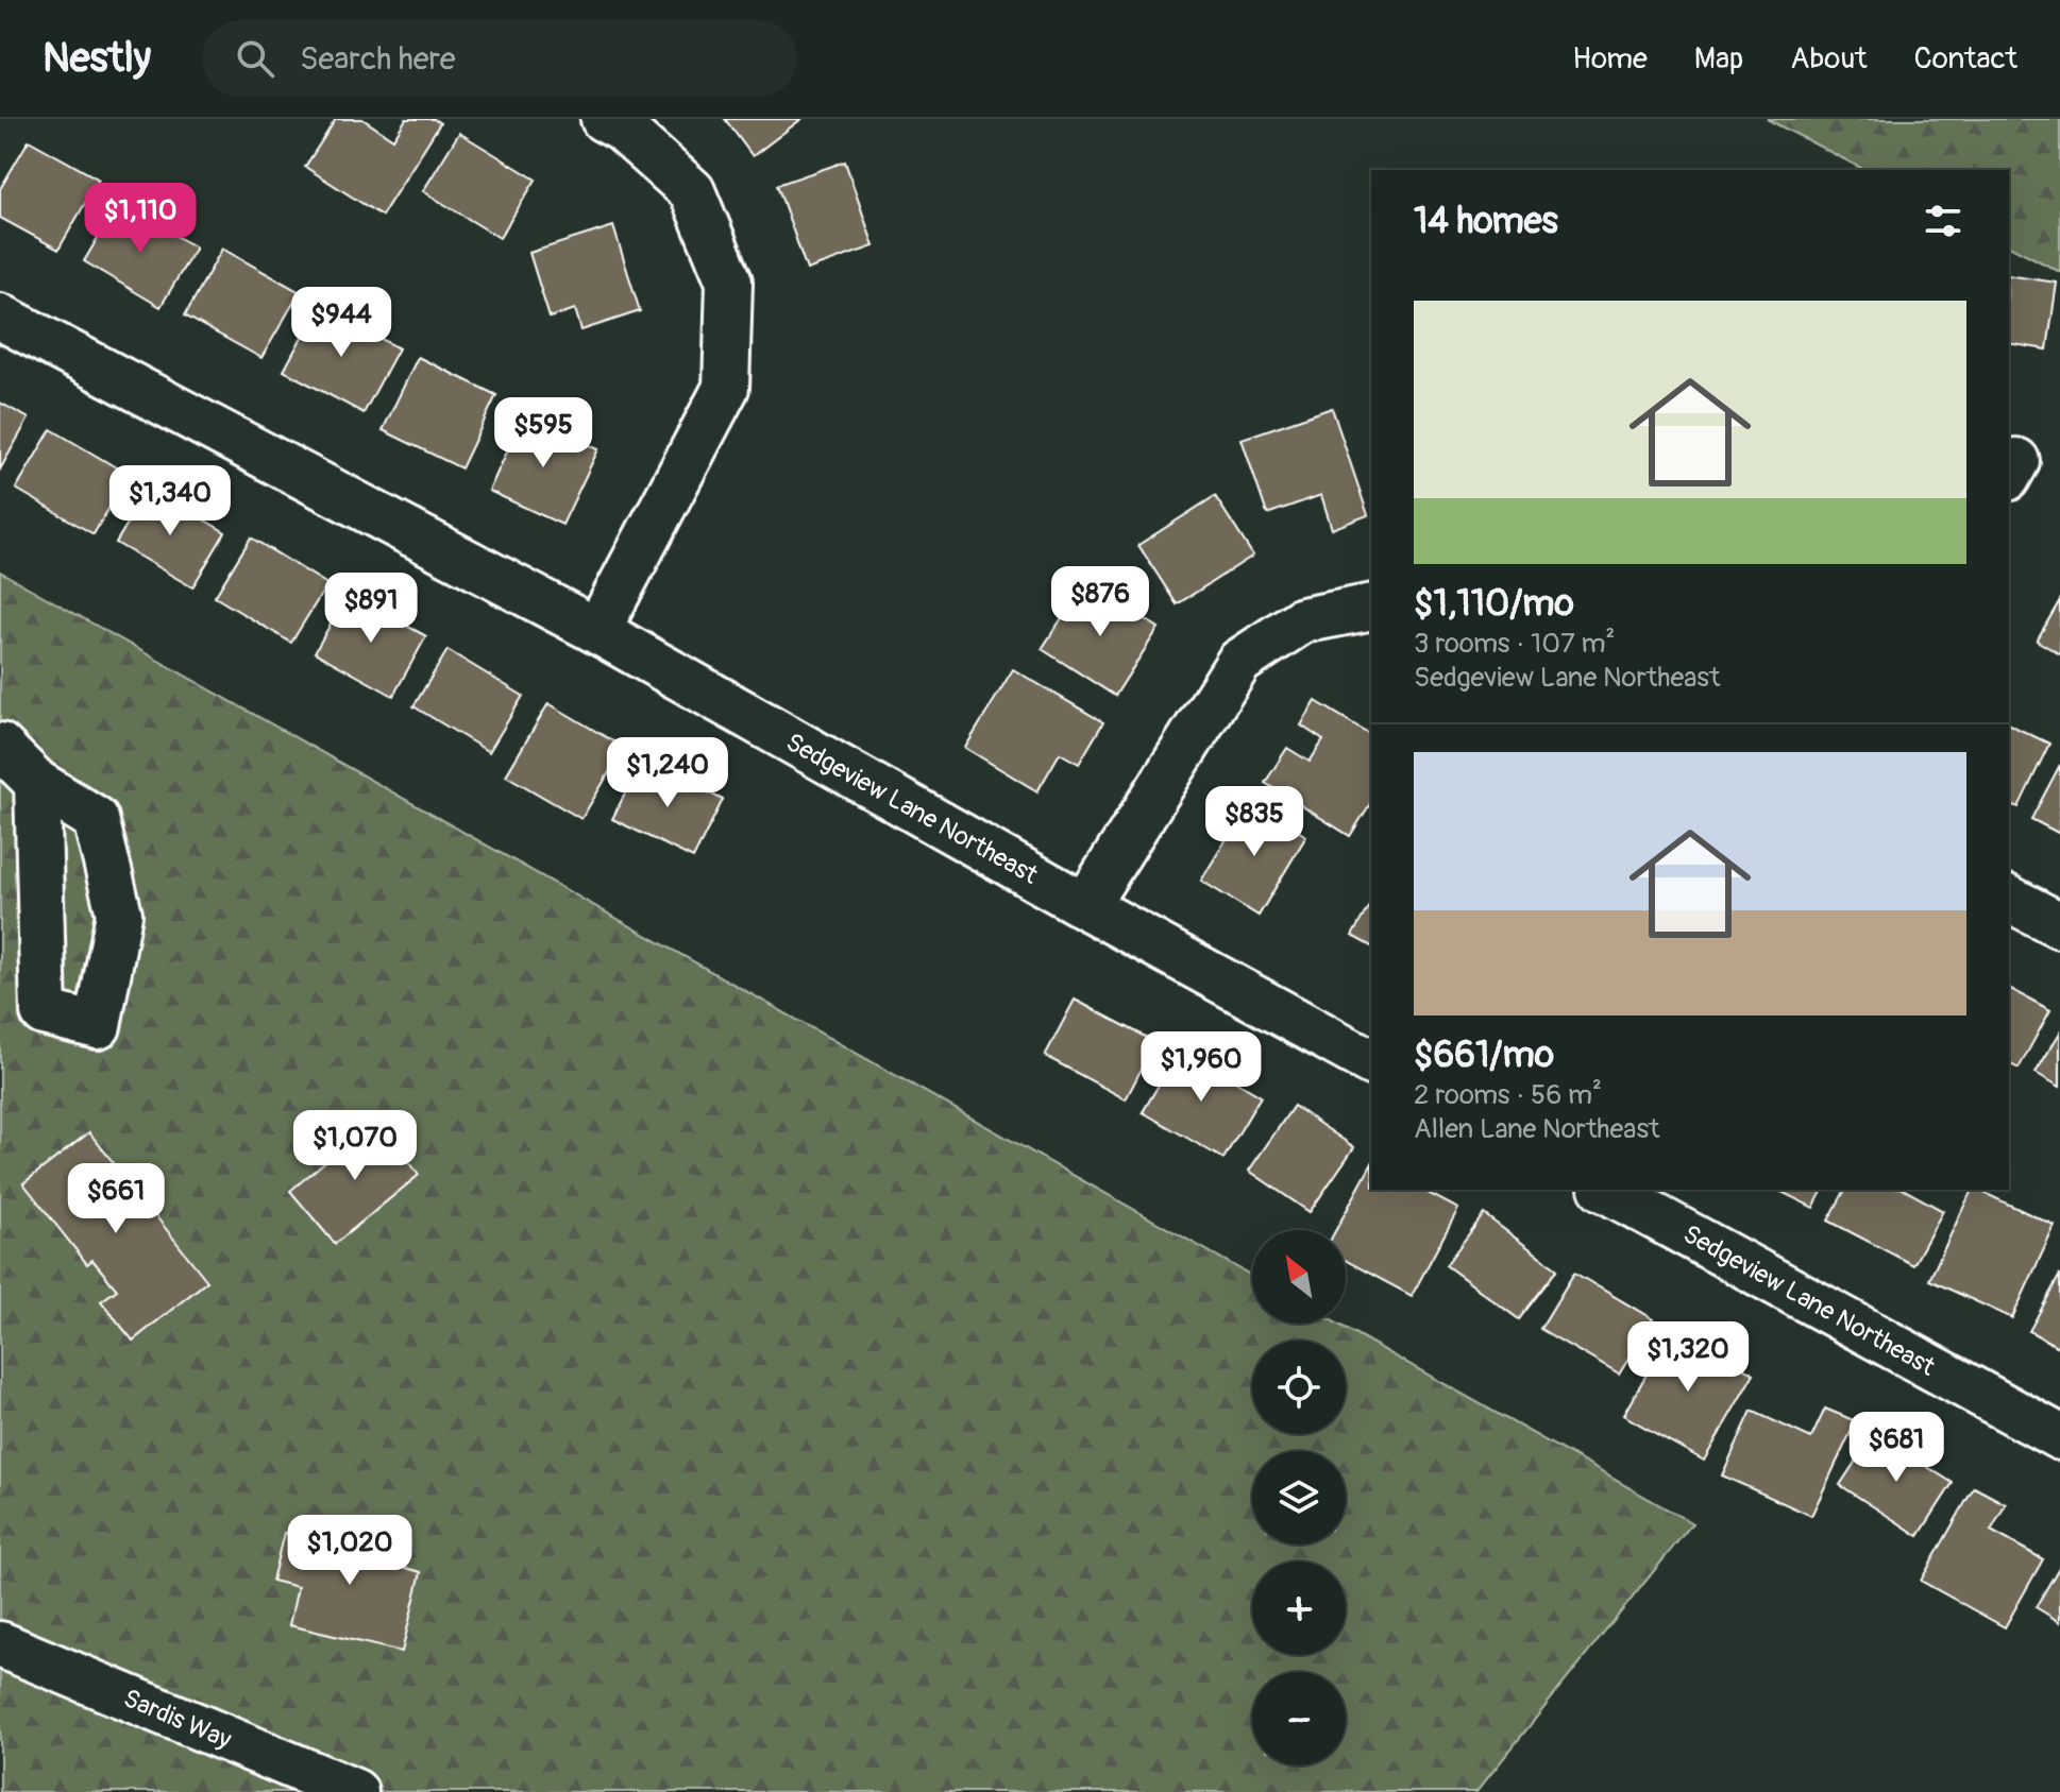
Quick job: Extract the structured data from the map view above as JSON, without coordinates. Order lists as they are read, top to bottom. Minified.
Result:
{"streets":{"street":["Sedgeview Lane Northeast","Sardis Way"]},"north":"top left","page":{"header":"Nestly","search":"Search here","nav":["Home","Map","About","Contact"],"heading":"14 homes","price":["$1,110","$944","$595","$1,340","$876","$891","$1,240","$835","$1,960","$1,070","$661","$1,320","$681","$1,020"],"list":[{"name":"$1,110/mo","note":"3 rooms · 107 m² · Sedgeview Lane Northeast"},{"name":"$661/mo","note":"2 rooms · 56 m² · Allen Lane Northeast"}],"map_buttons":["+","−"]}}
